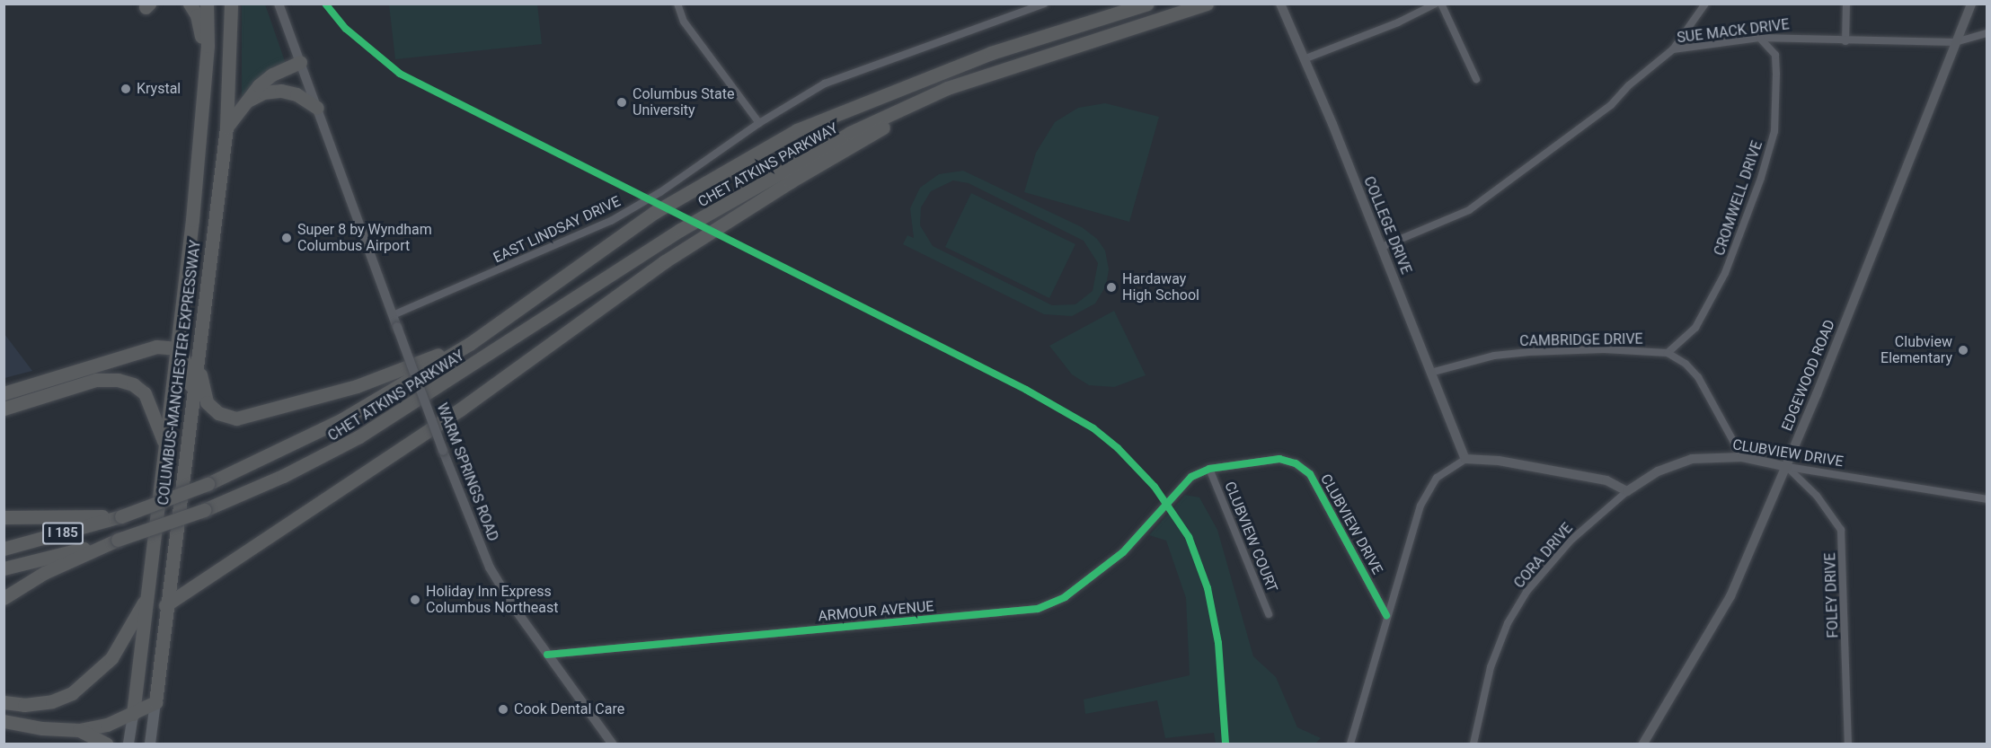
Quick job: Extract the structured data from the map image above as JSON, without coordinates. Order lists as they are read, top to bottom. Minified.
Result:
{"streets":{"highway":["CHET ATKINS PARKWAY","COLUMBUS-MANCHESTER EXPRESSWAY","I 185"],"street":["SUE MACK DRIVE","CROMWELL DRIVE","COLLEGE DRIVE","EAST LINDSAY DRIVE","CAMBRIDGE DRIVE","EDGEWOOD ROAD","CLUBVIEW DRIVE","WARM SPRINGS ROAD","CLUBVIEW COURT","CORA DRIVE","FOLEY DRIVE","ARMOUR AVENUE"]},"crossings":[["SUE MACK DRIVE","CROMWELL DRIVE"],["SUE MACK DRIVE","COLLEGE DRIVE"],["SUE MACK DRIVE","EDGEWOOD ROAD"],["CROMWELL DRIVE","CAMBRIDGE DRIVE"],["COLLEGE DRIVE","CAMBRIDGE DRIVE"],["EAST LINDSAY DRIVE","WARM SPRINGS ROAD"],["EDGEWOOD ROAD","CLUBVIEW DRIVE"],["EDGEWOOD ROAD","FOLEY DRIVE"],["CLUBVIEW DRIVE","CLUBVIEW COURT"],["CLUBVIEW DRIVE","CORA DRIVE"],["CLUBVIEW DRIVE","FOLEY DRIVE"],["CLUBVIEW DRIVE","ARMOUR AVENUE"],["WARM SPRINGS ROAD","ARMOUR AVENUE"]],"places":["Krystal","Columbus State University","Super 8 by Wyndham Columbus Airport","Hardaway High School","Clubview Elementary","Holiday Inn Express Columbus Northeast","Cook Dental Care"]}
